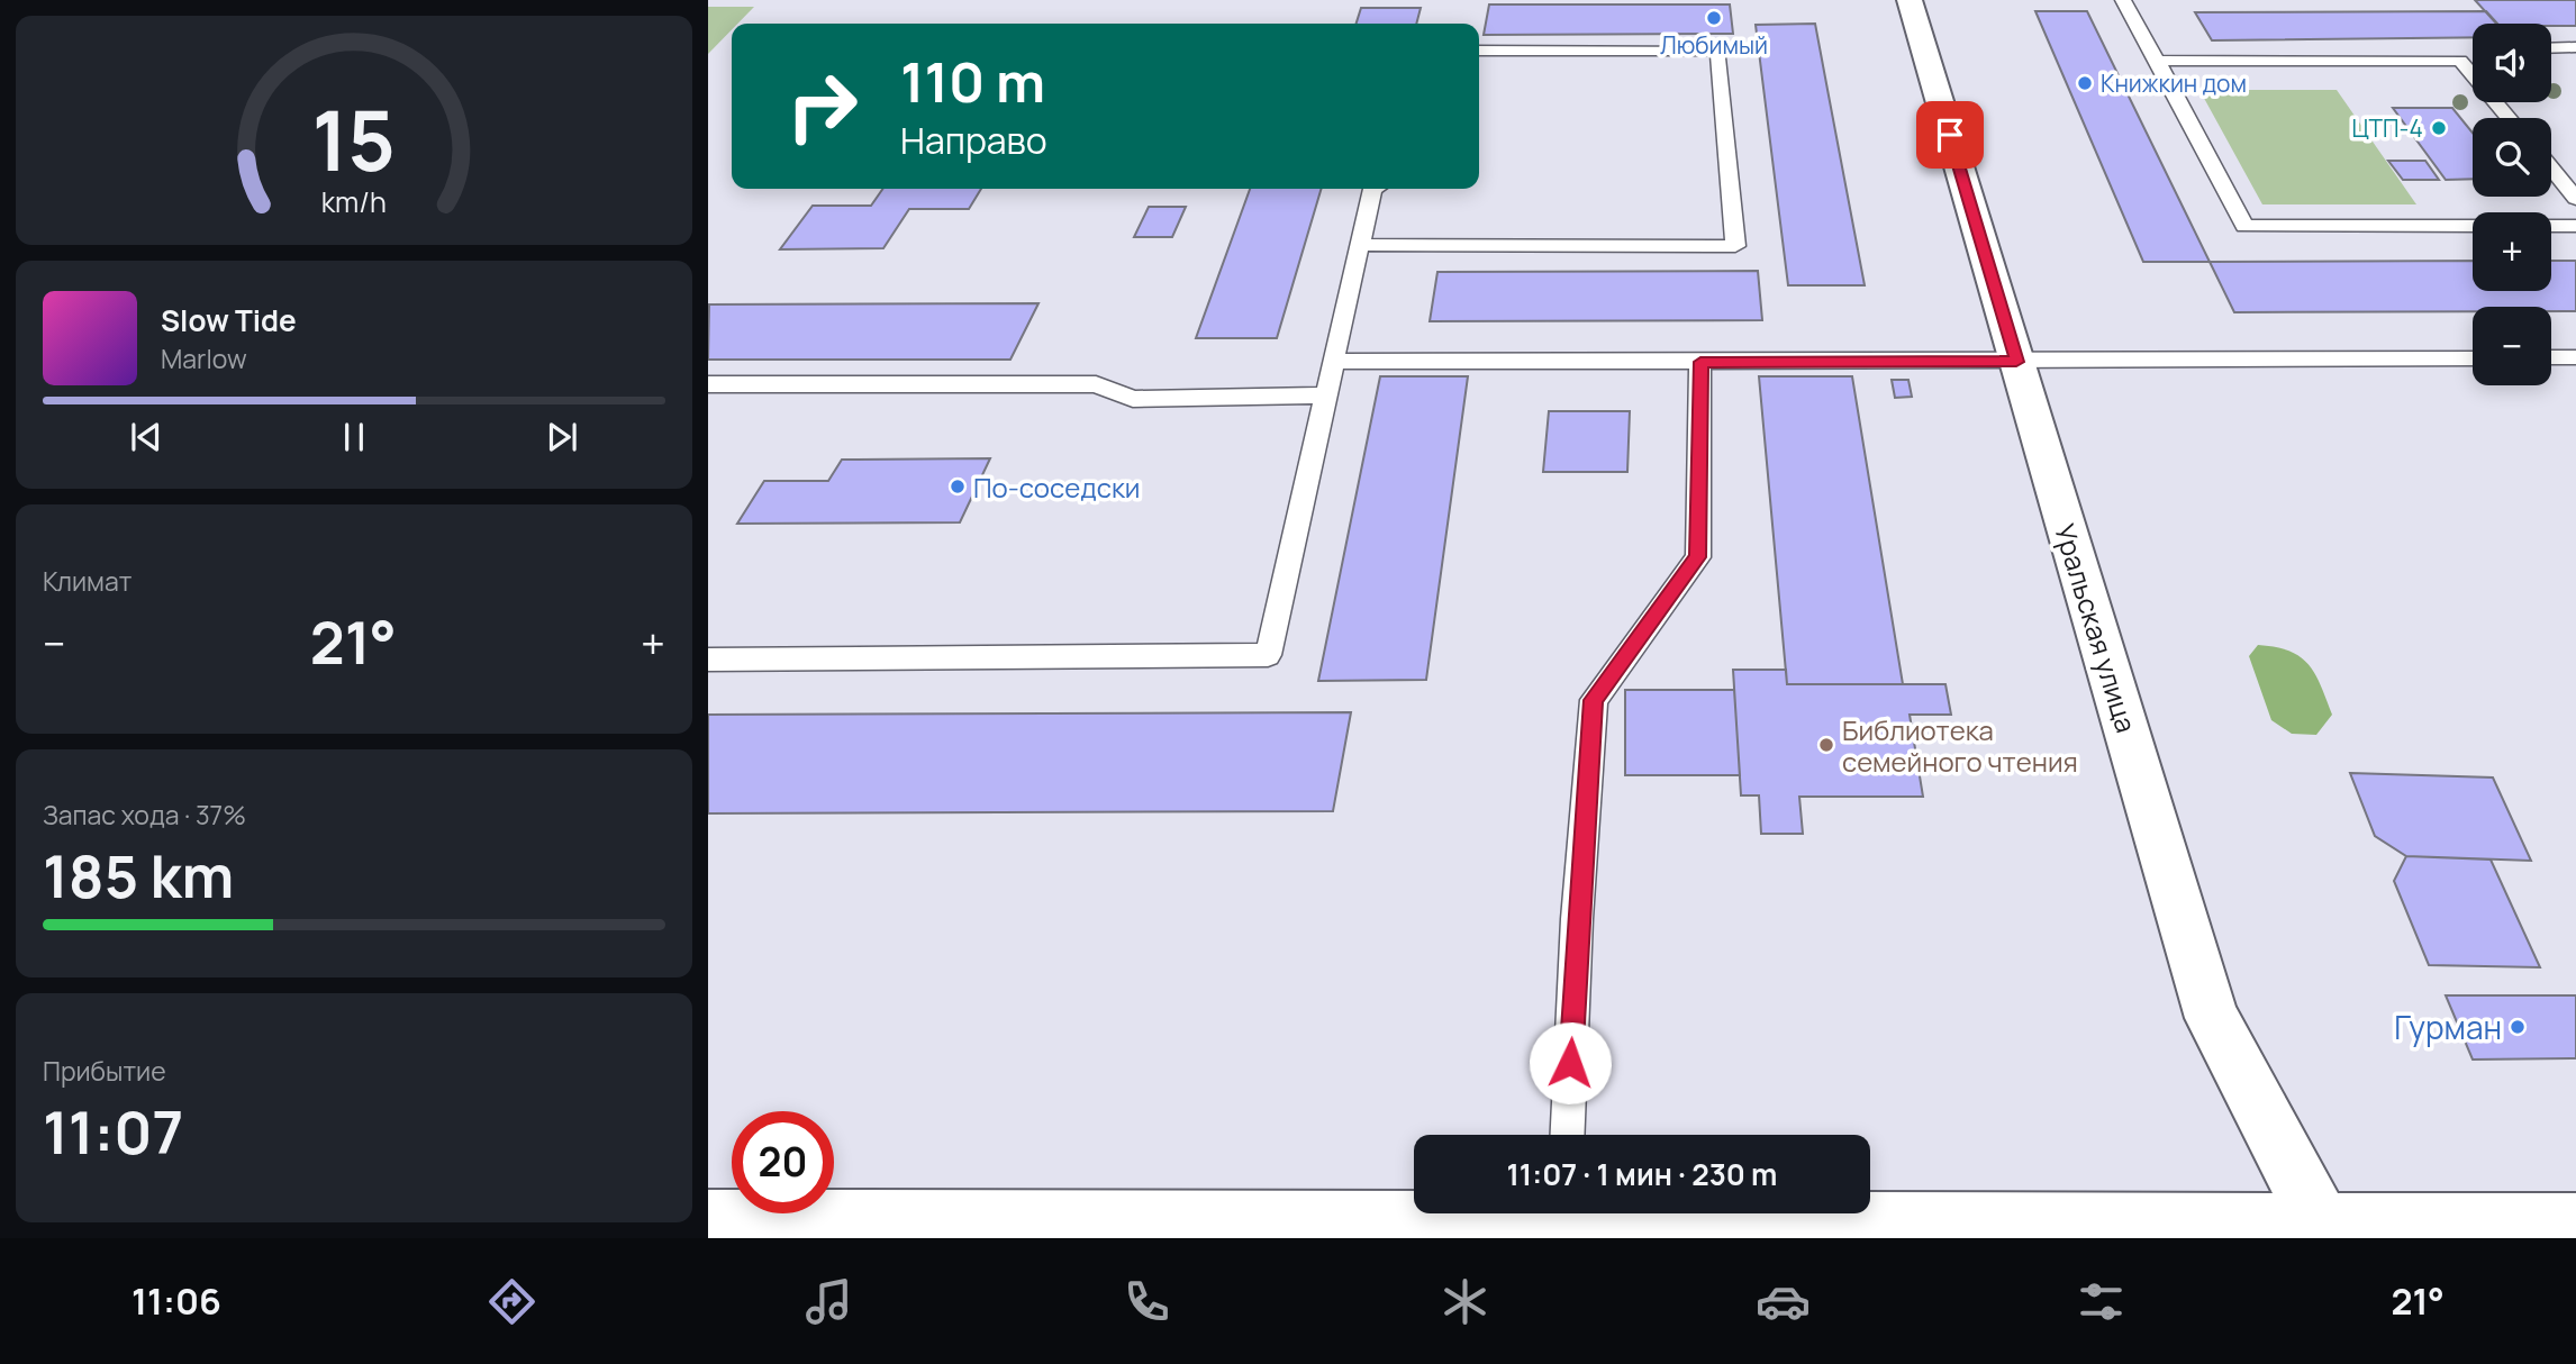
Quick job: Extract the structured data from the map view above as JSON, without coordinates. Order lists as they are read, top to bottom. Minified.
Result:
{"streets":{"street":["Уральская улица"]},"places":["Любимый","Книжкин дом","ЦТП-4","По-соседски","Библиотека семейного чтения","Гурман"],"page":{"map_buttons":["+","−"],"turn":["110 m","Направо"],"song":["Slow Tide","Marlow"],"tile":["Климат",["Запас хода · 37%","185 km"],["Прибытие","11:07"]],"heat":["−","21°","+"],"limit":"20","trip":"11:07 · 1 мин · 230 m","tabs":["11:06","21°"],"gauge":["15","km/h"]}}
